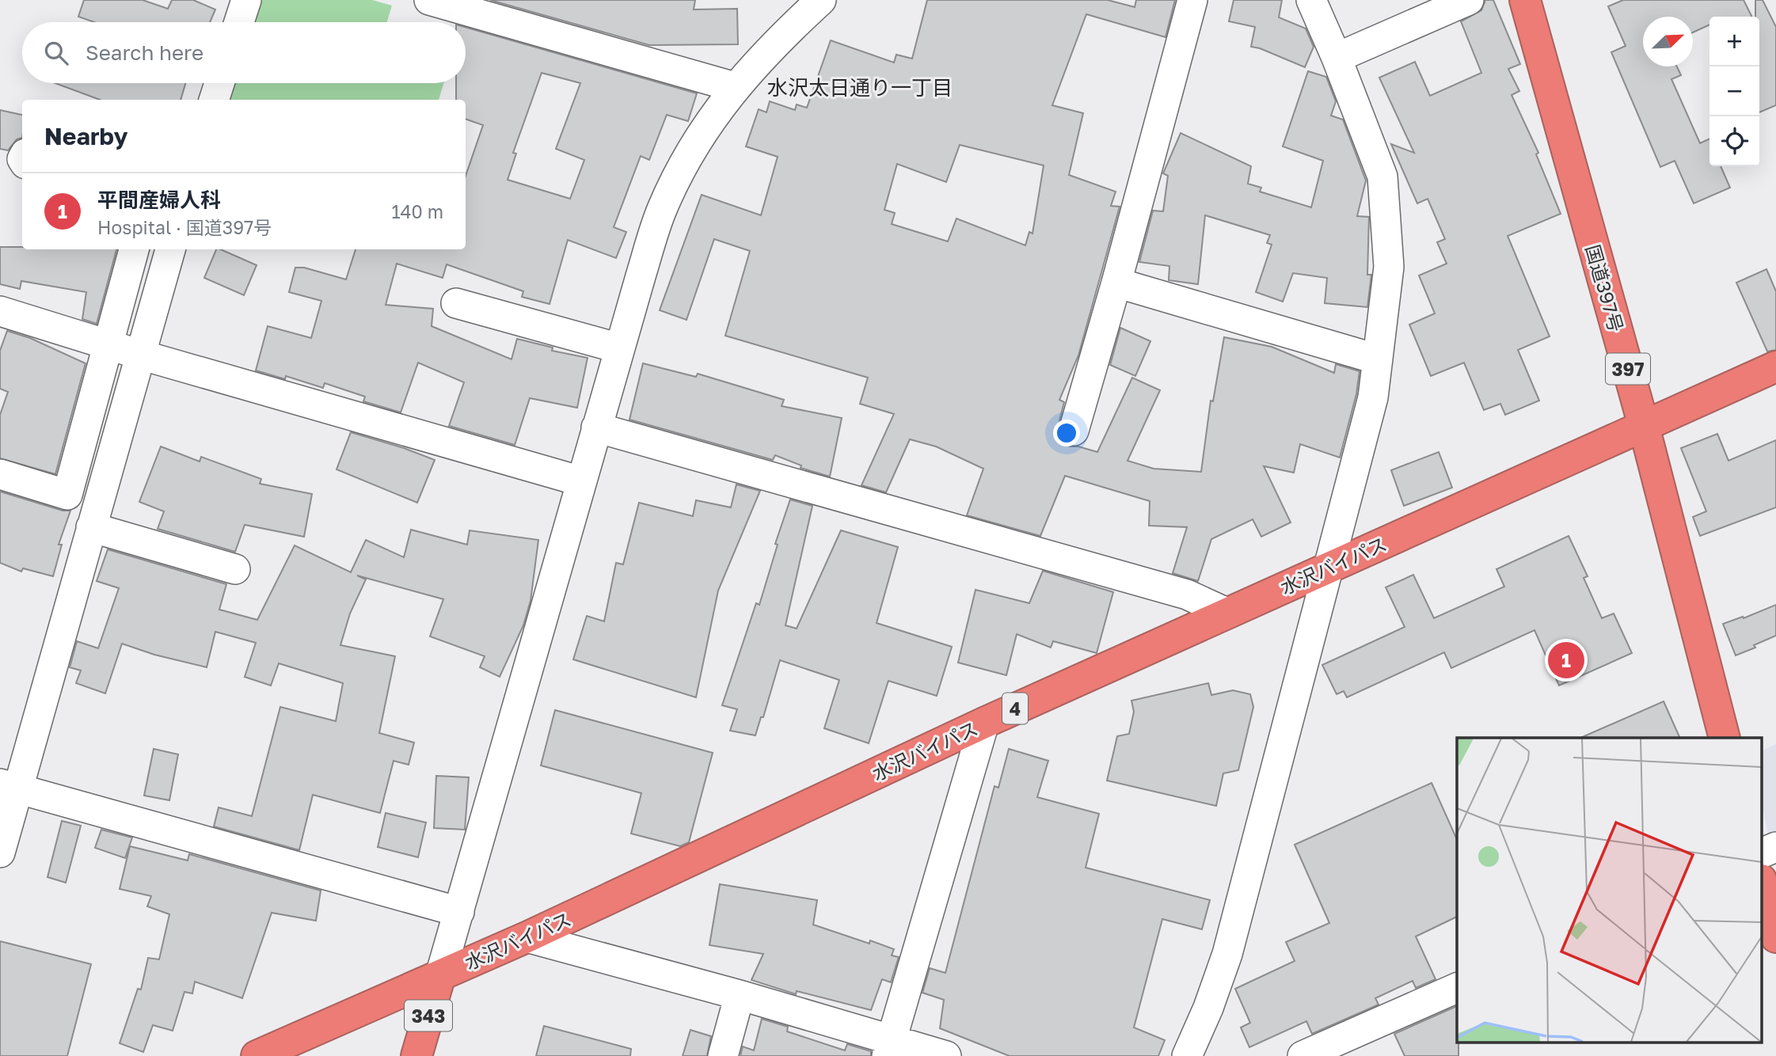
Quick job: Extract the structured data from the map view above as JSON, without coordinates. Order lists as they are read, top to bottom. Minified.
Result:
{"streets":{"highway":["国道397号","397","水沢バイパス","4","343"]},"crossings":[["国道397号","水沢バイパス"],["水沢バイパス","343"]],"districts":["水沢太日通り一丁目"],"north":"top right","page":{"map_buttons":["+","−"],"search":"Search here","heading":"Nearby","list":[{"mark":"1","name":"平間産婦人科","note":"Hospital · 国道397号","value":"140 m"}],"pins":"1"}}
